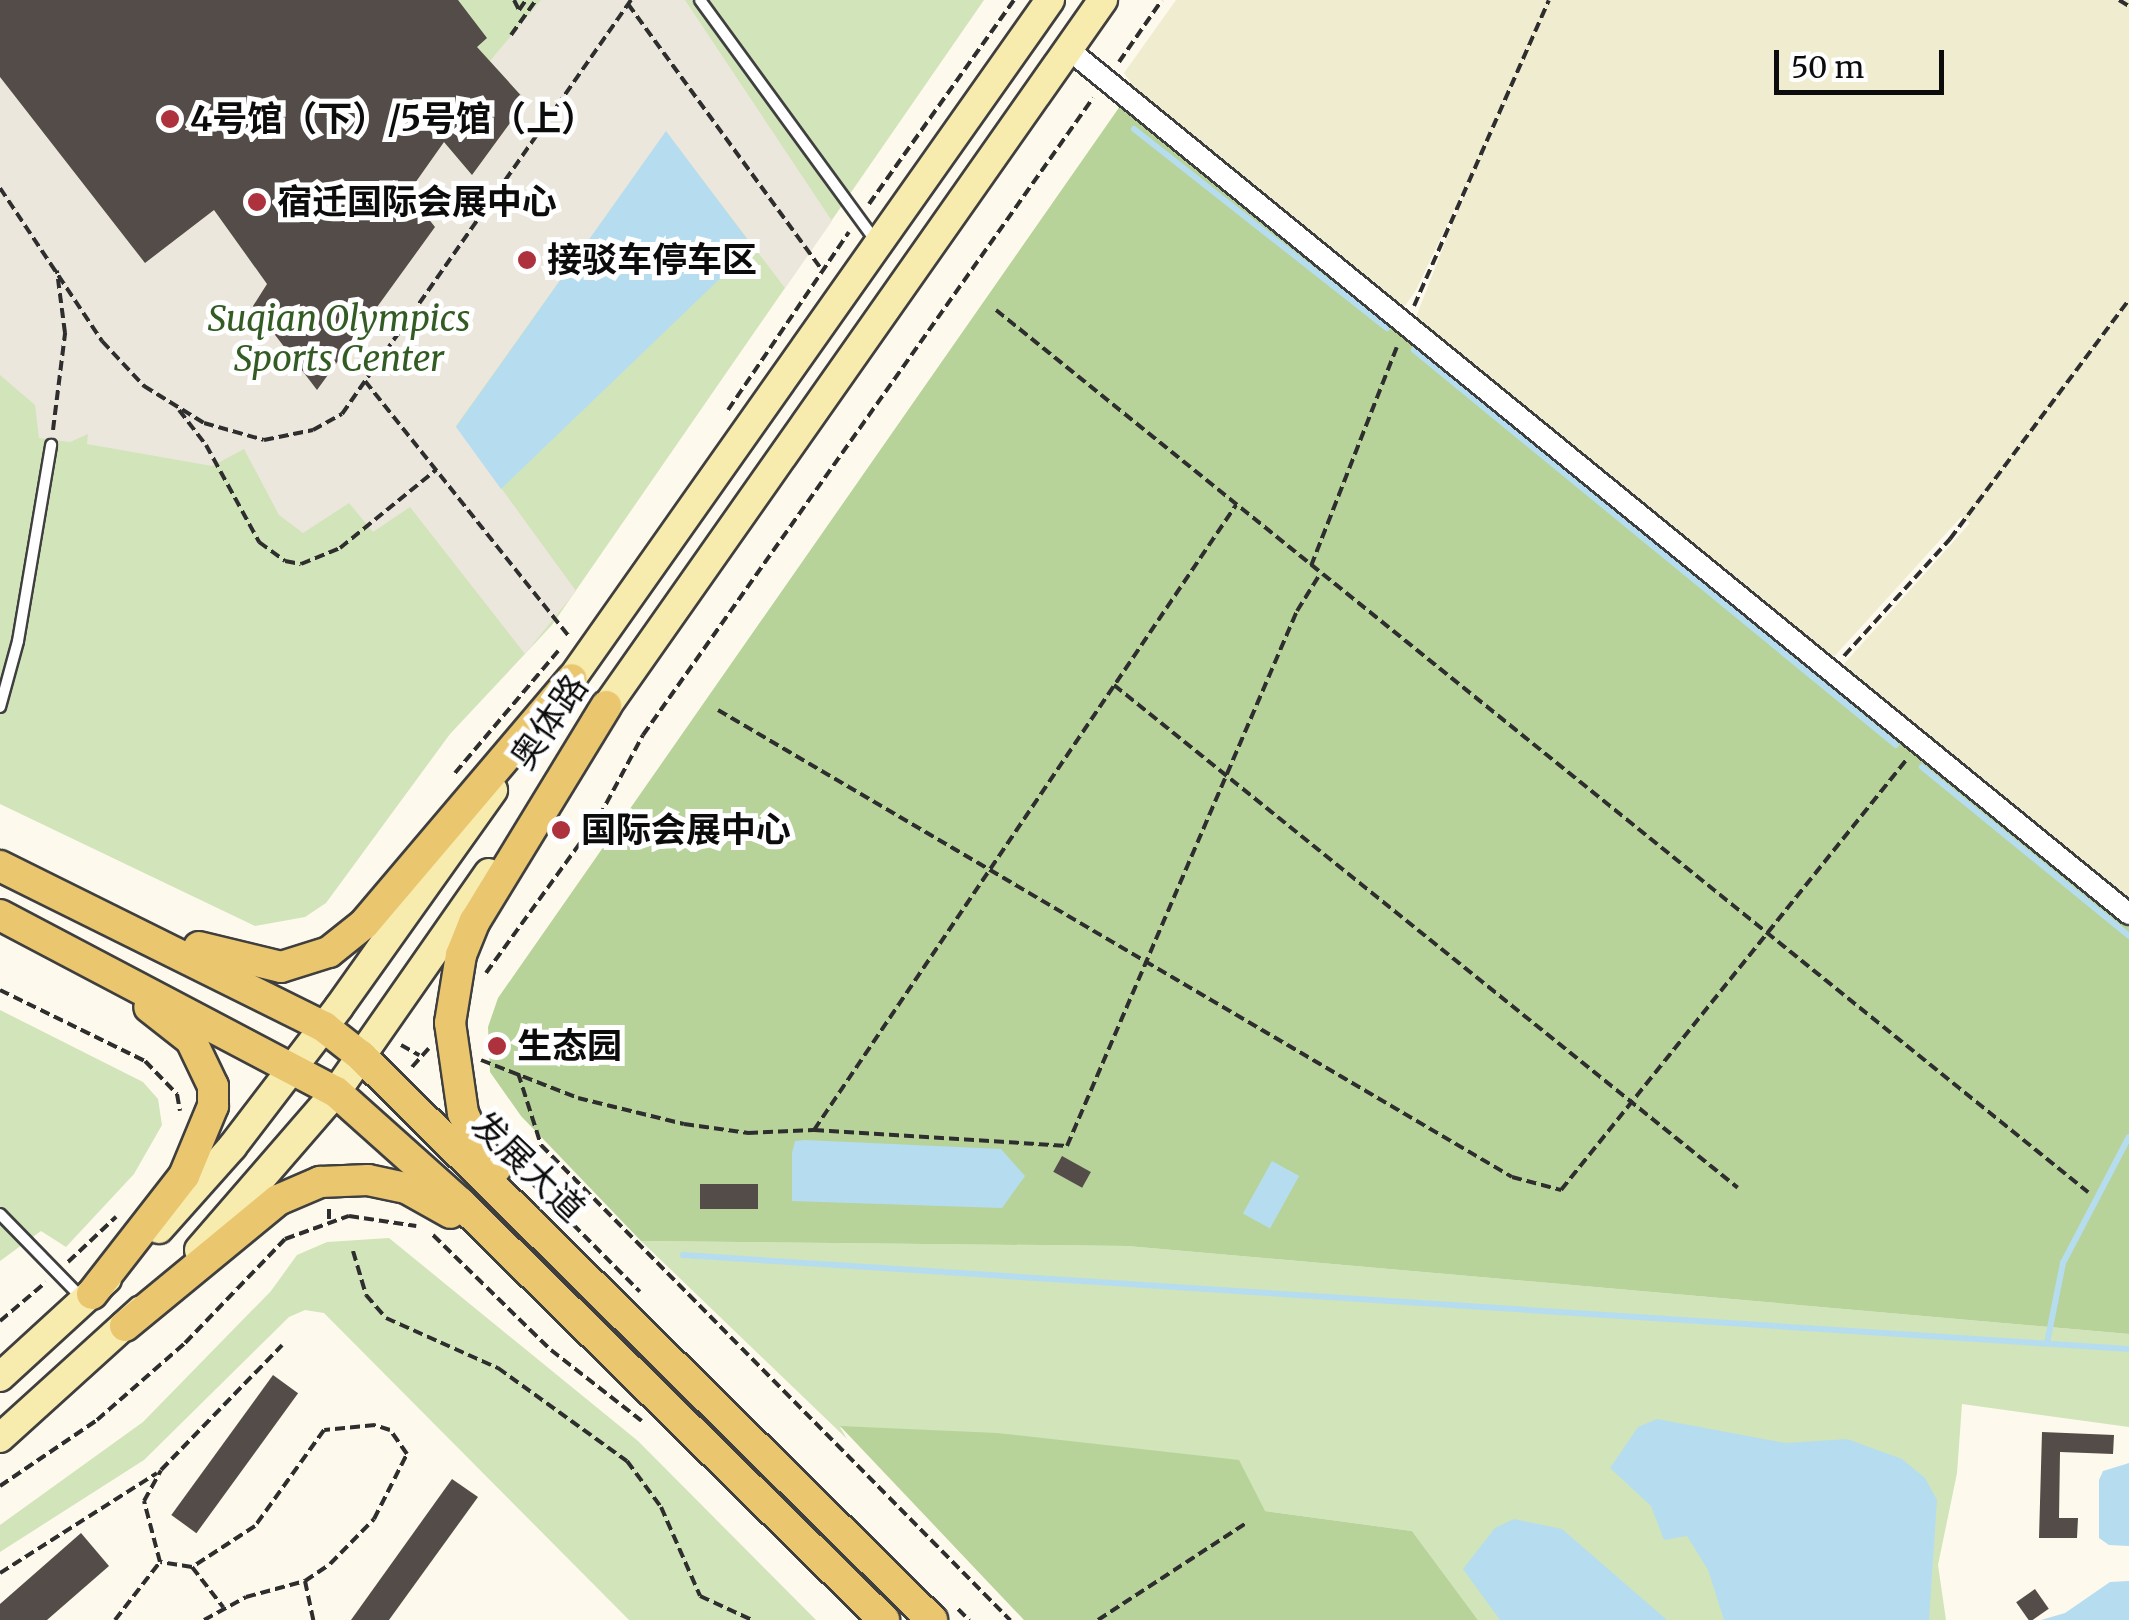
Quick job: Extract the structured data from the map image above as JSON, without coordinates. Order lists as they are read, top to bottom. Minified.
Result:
{"streets":{"main road":["奥体路","发展大道"]},"crossings":[["奥体路","发展大道"]],"parks":["Suqian Olympics Sports Center"],"places":["4号馆（下）/5号馆（上）","宿迁国际会展中心","接驳车停车区","国际会展中心","生态园"],"scale_bar":"50 m"}
